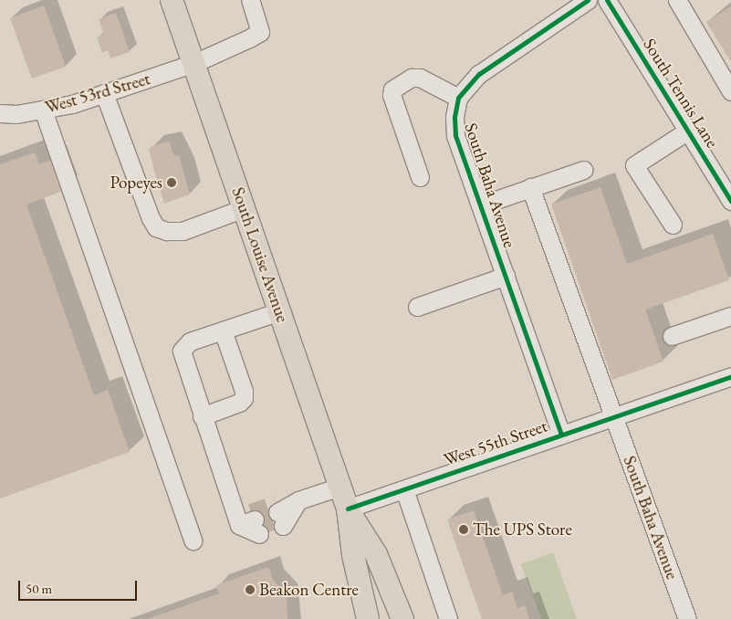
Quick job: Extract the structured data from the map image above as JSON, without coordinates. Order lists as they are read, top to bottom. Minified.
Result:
{"streets":{"main road":["South Louise Avenue"],"street":["West 53rd Street","South Tennis Lane","South Baha Avenue","West 55th Street"]},"crossings":[["West 53rd Street","South Louise Avenue"],["South Baha Avenue","West 55th Street"],["South Louise Avenue","West 55th Street"]],"places":["Popeyes","The UPS Store","Beakon Centre"],"scale_bar":"50 m"}
